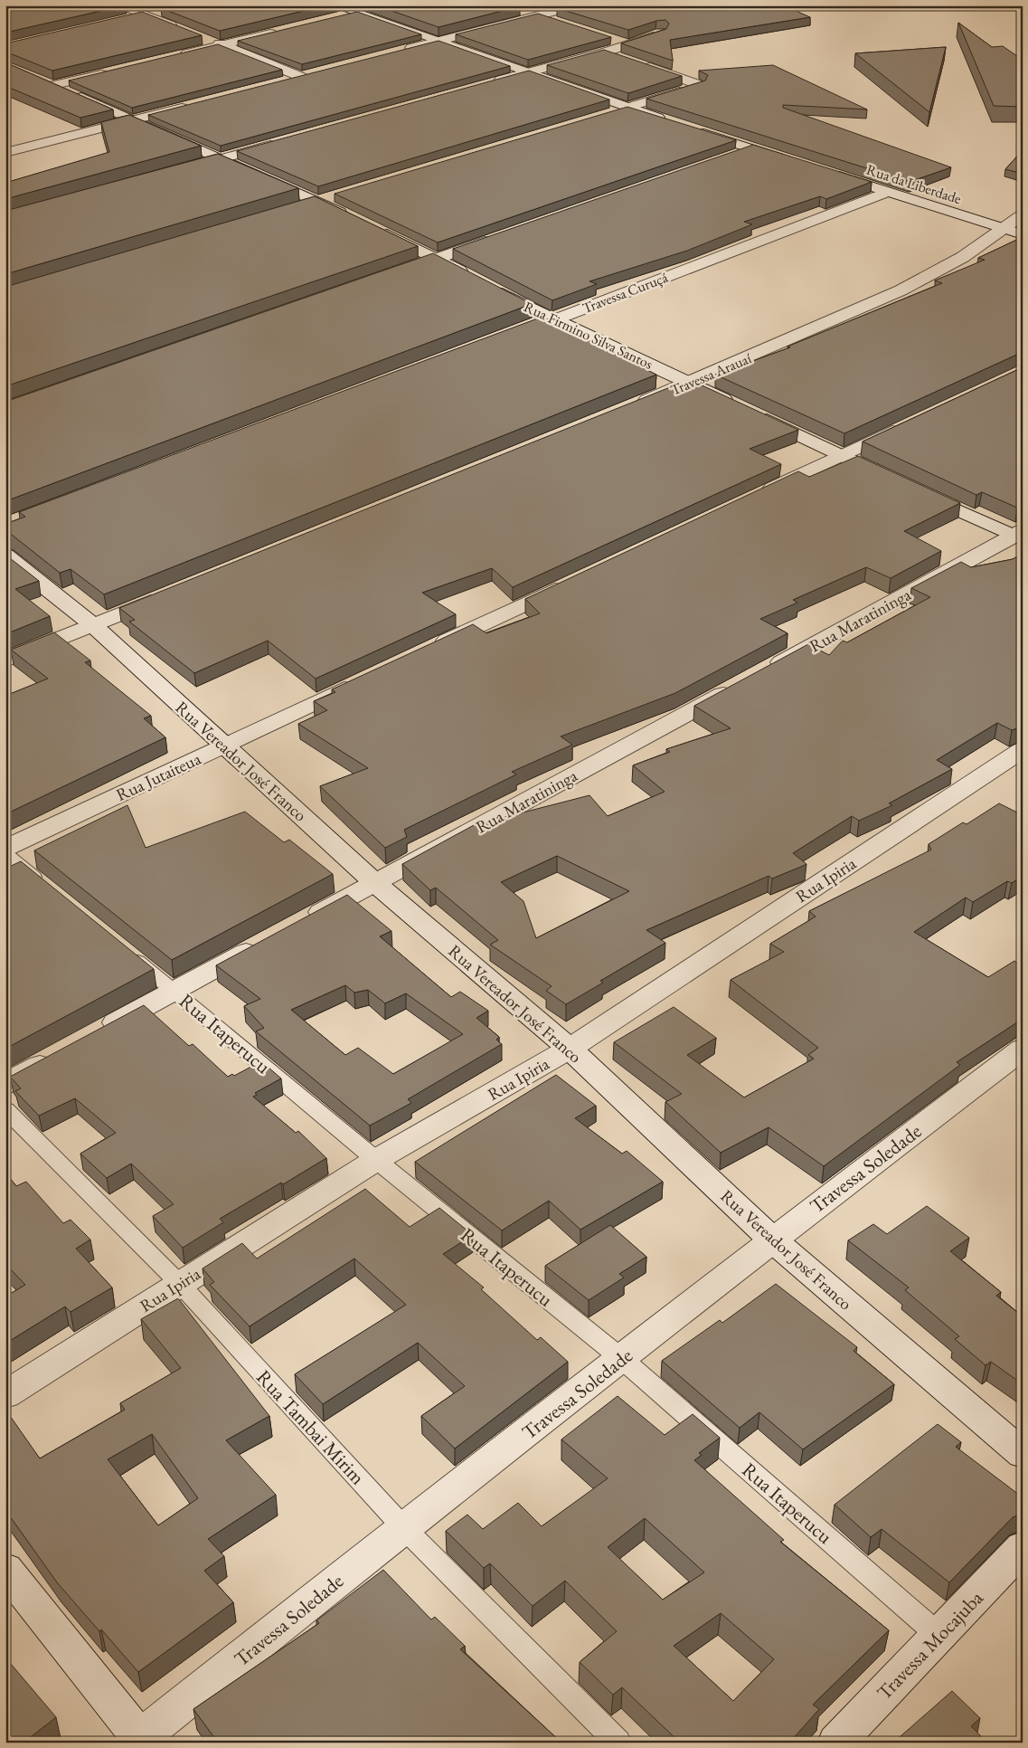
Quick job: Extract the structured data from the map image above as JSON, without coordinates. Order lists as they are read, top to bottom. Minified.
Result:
{"streets":{"street":["Rua da Liberdade","Travessa Curuçá","Rua Firmino Silva Santos","Travessa Arauaí","Rua Maratininga","Rua Vereador José Franco","Rua Jutaiteua","Rua Ipiria","Travessa Soledade","Travessa Mocajuba"],"lane":["Rua Itaperucu","Rua Tambai Mirim"]},"crossings":[["Rua da Liberdade","Travessa Curuçá"],["Rua da Liberdade","Travessa Arauaí"],["Travessa Curuçá","Rua Firmino Silva Santos"],["Rua Firmino Silva Santos","Travessa Arauaí"],["Rua Maratininga","Rua Vereador José Franco"],["Rua Vereador José Franco","Rua Jutaiteua"],["Rua Vereador José Franco","Rua Ipiria"],["Rua Vereador José Franco","Travessa Soledade"],["Rua Ipiria","Rua Itaperucu"],["Rua Ipiria","Rua Tambai Mirim"],["Rua Itaperucu","Travessa Soledade"],["Rua Itaperucu","Travessa Mocajuba"],["Travessa Soledade","Rua Tambai Mirim"]]}
